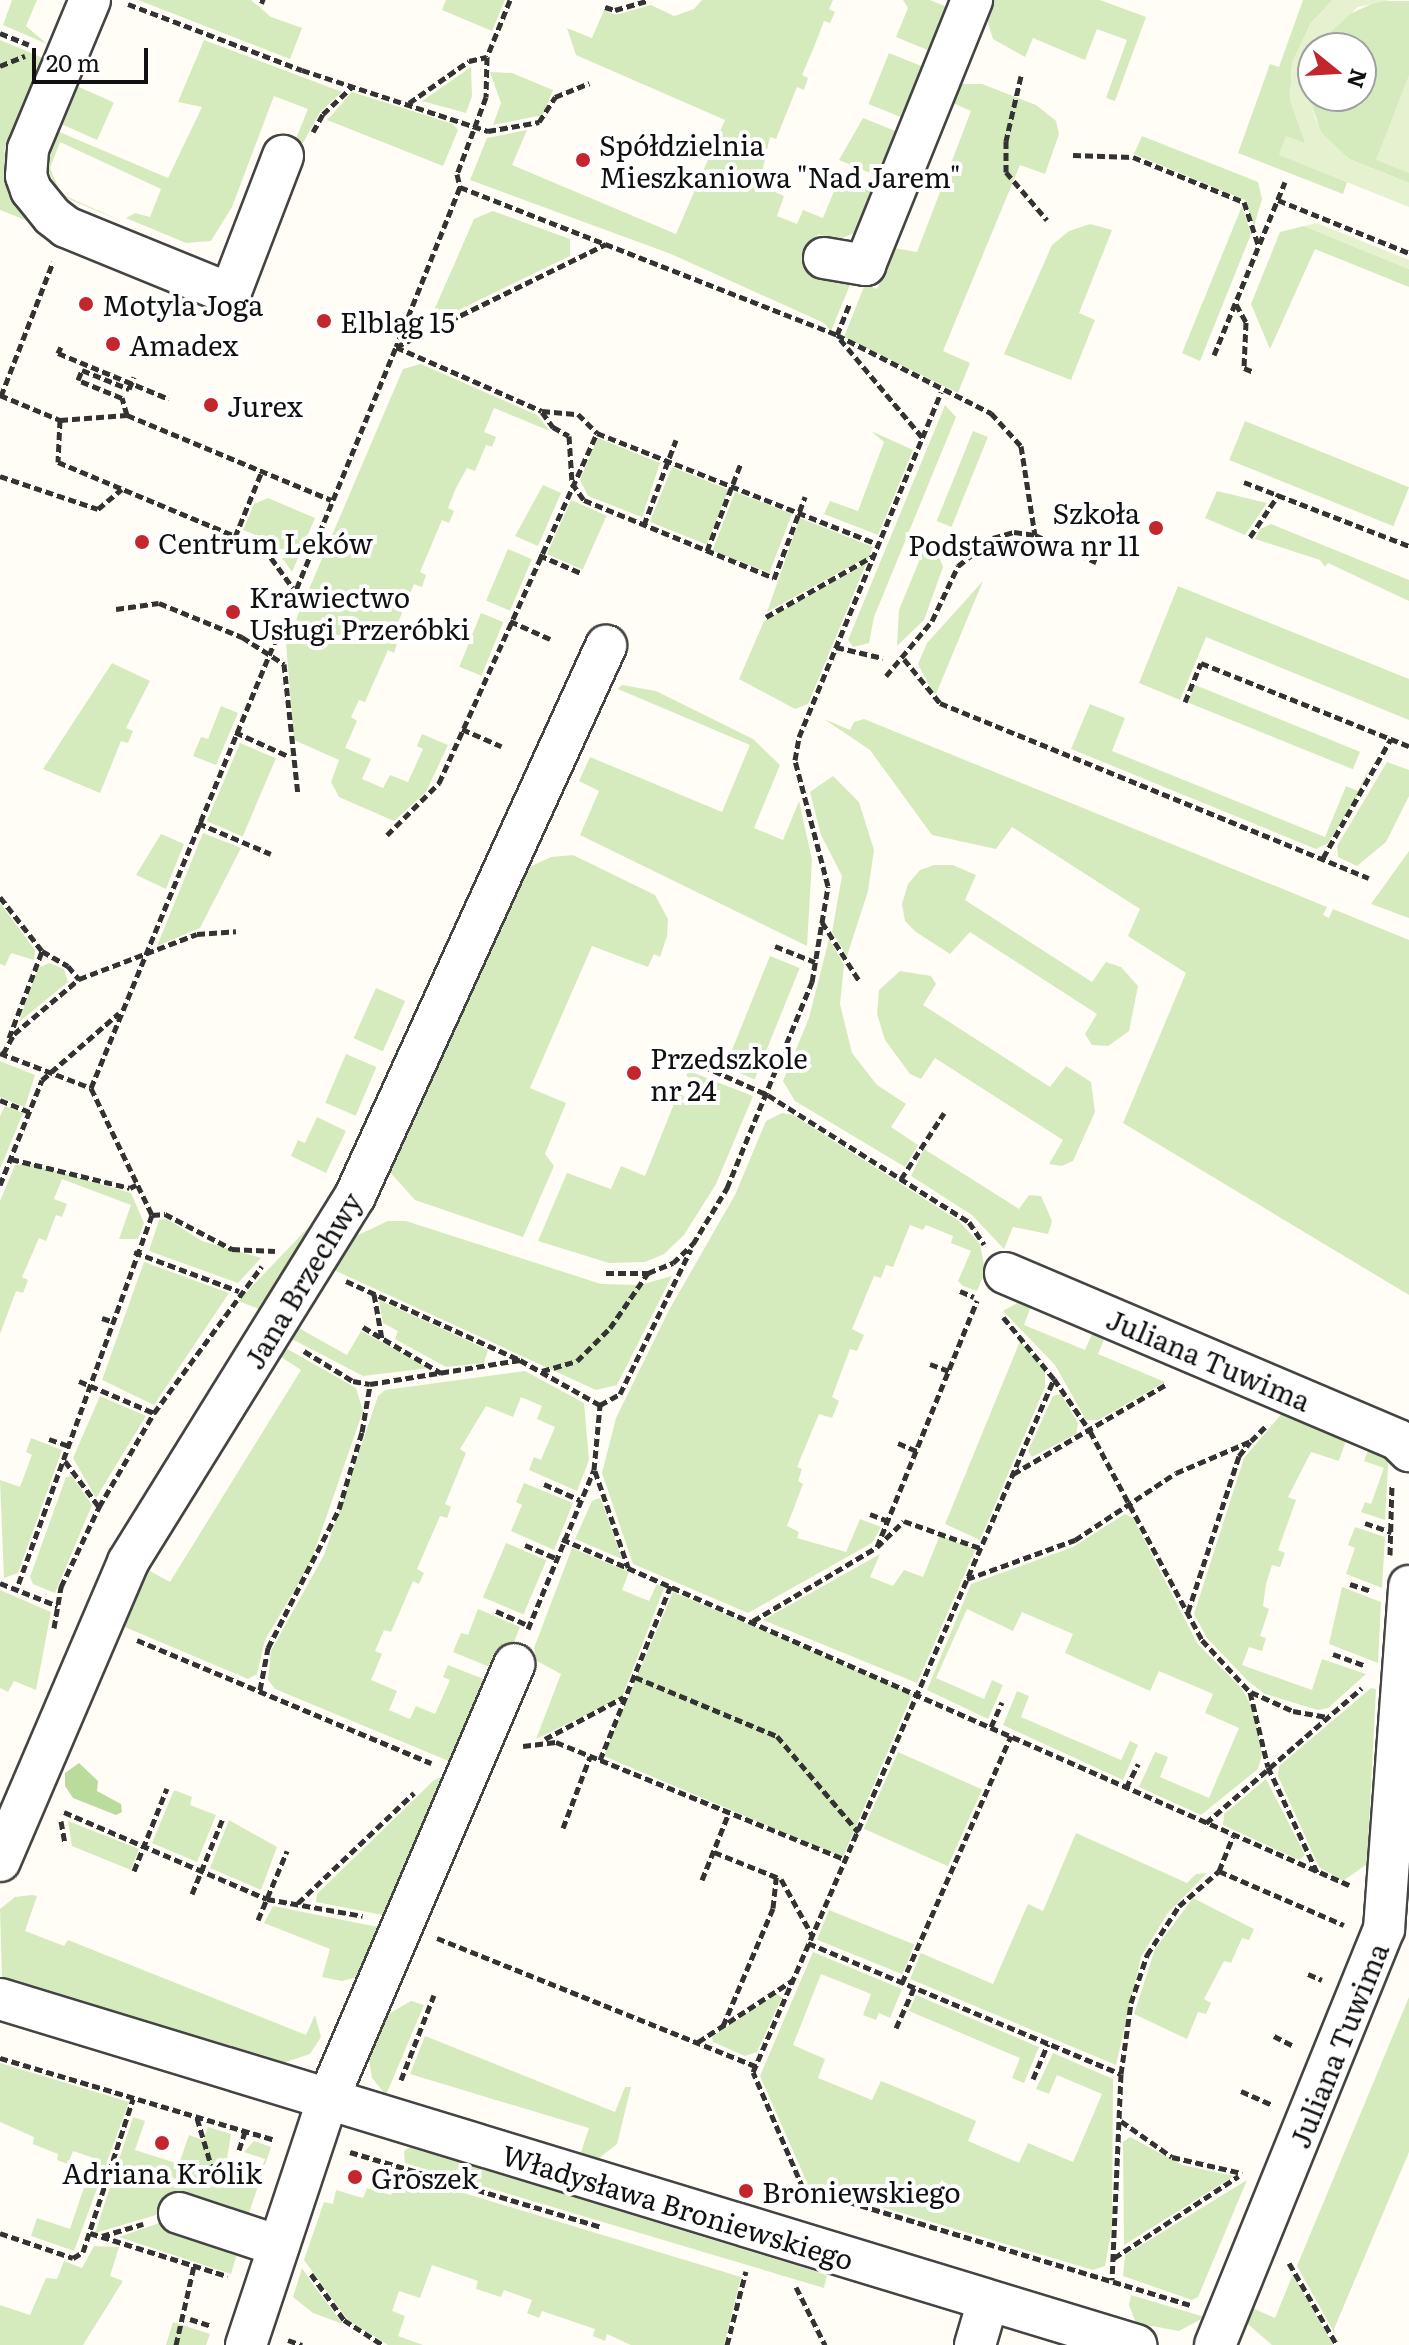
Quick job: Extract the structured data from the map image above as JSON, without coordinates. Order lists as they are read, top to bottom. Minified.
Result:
{"streets":{"street":["Jana Brzechwy","Juliana Tuwima","Władysława Broniewskiego"]},"places":["Spółdzielnia Mieszkaniowa \"Nad Jarem\"","Motyla Joga","Elbląg 15","Amadex","Jurex","Szkoła Podstawowa nr 11","Centrum Leków","Krawiectwo Usługi Przeróbki","Przedszkole nr 24","Adriana Królik","Groszek","Broniewskiego"],"scale_bar":"20 m","north":"right"}
